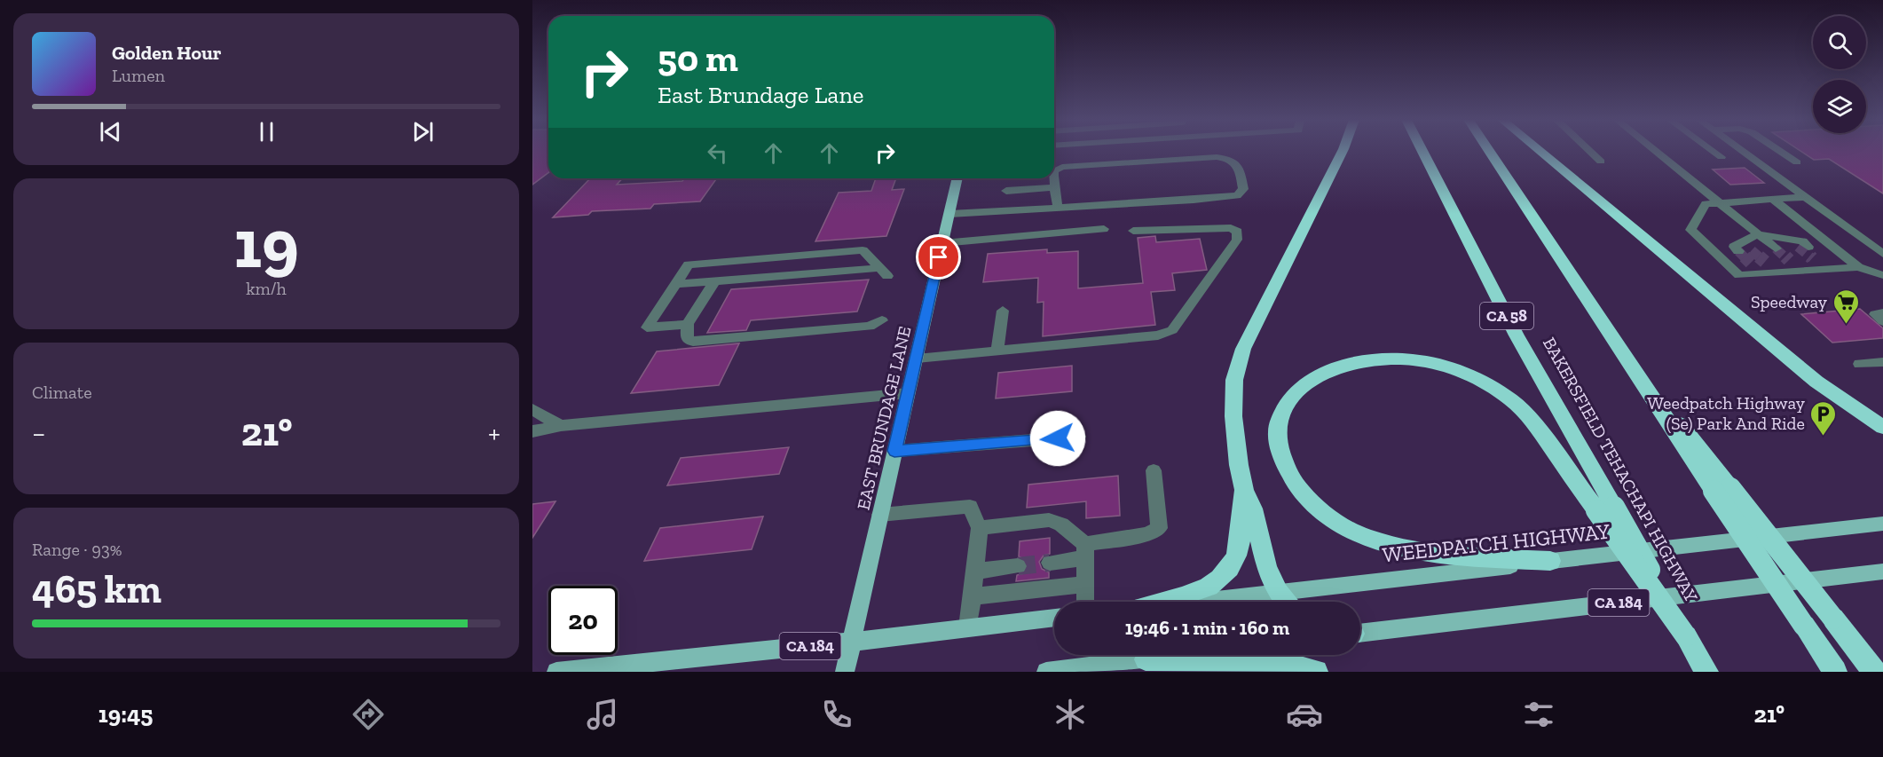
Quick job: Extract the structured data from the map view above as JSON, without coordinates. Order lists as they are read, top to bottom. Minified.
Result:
{"streets":{"highway":["CA 58","BAKERSFIELD TEHACHAPI HIGHWAY"],"main road":["EAST BRUNDAGE LANE","WEEDPATCH HIGHWAY","CA 184"]},"crossings":[["EAST BRUNDAGE LANE","CA 184"]],"places":{"supermarket":["Speedway"],"parking":["Weedpatch Highway (Se) Park And Ride"]},"page":{"turn":["50 m","East Brundage Lane"],"song":["Golden Hour","Lumen"],"tile":[["19","km/h"],"Climate",["Range · 93%","465 km"]],"heat":["−","21°","+"],"limit":"20","trip":"19:46 · 1 min · 160 m","tabs":["19:45","21°"]}}
